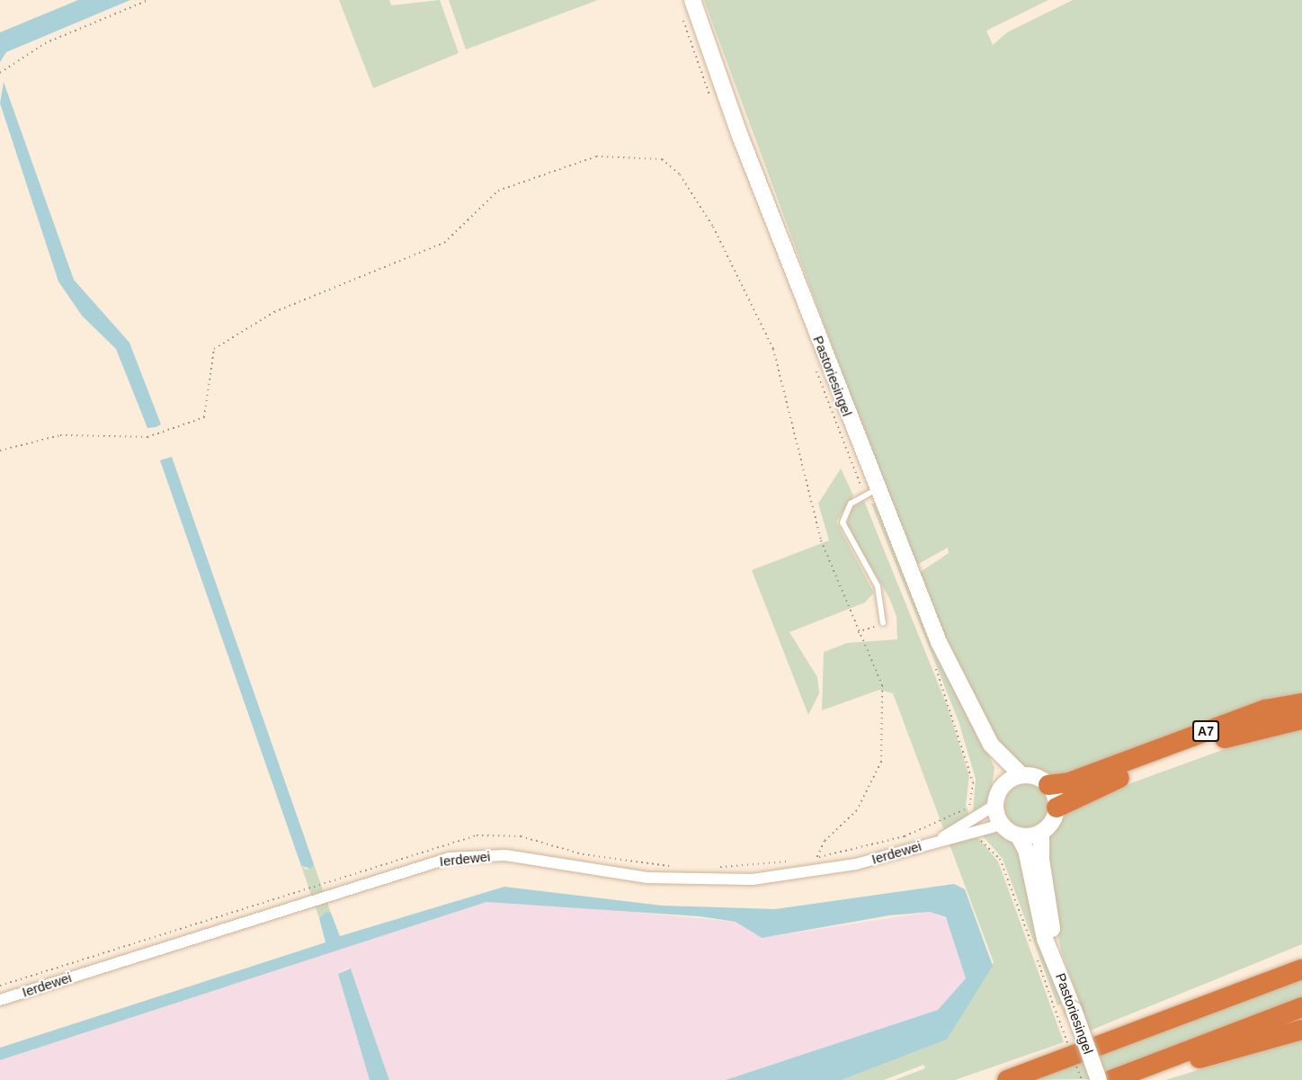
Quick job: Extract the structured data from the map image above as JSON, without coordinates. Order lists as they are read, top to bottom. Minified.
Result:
{"streets":{"highway":["A7"],"street":["Pastoriesingel","Ierdewei"]},"crossings":[["Pastoriesingel","A7"],["Pastoriesingel","Ierdewei"],["A7","Ierdewei"]]}
